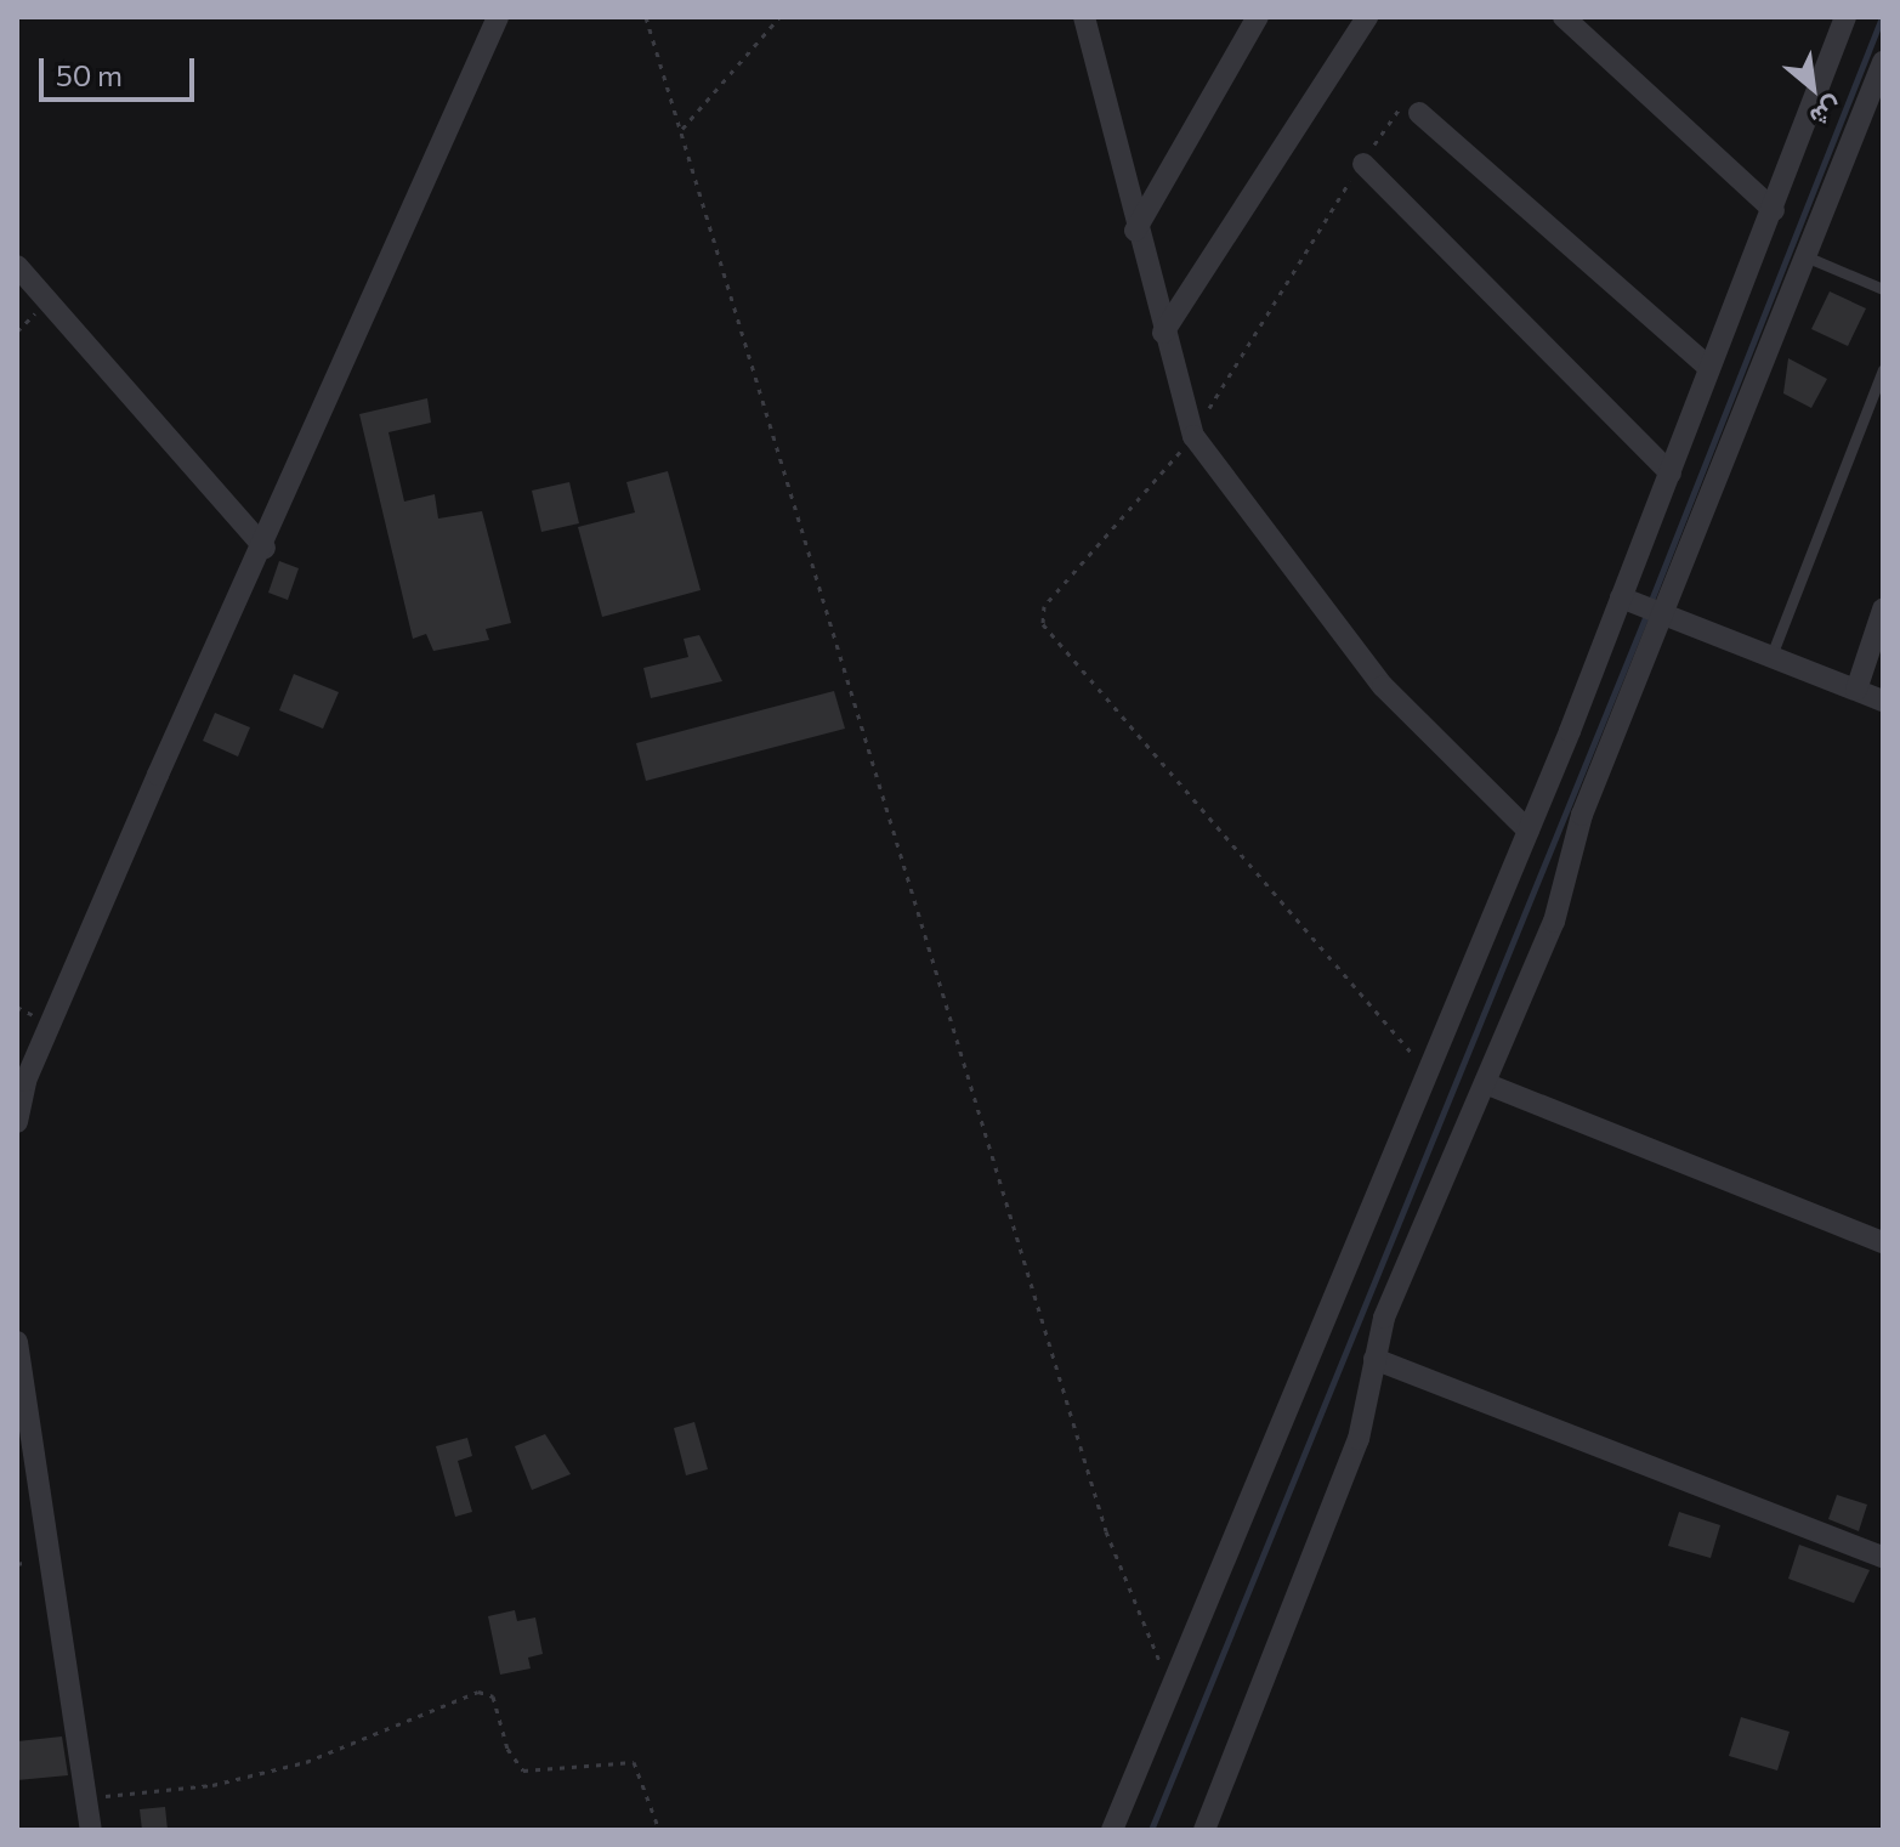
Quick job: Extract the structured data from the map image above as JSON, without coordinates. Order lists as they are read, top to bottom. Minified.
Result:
{"scale_bar":"50 m","north":"bottom right"}
